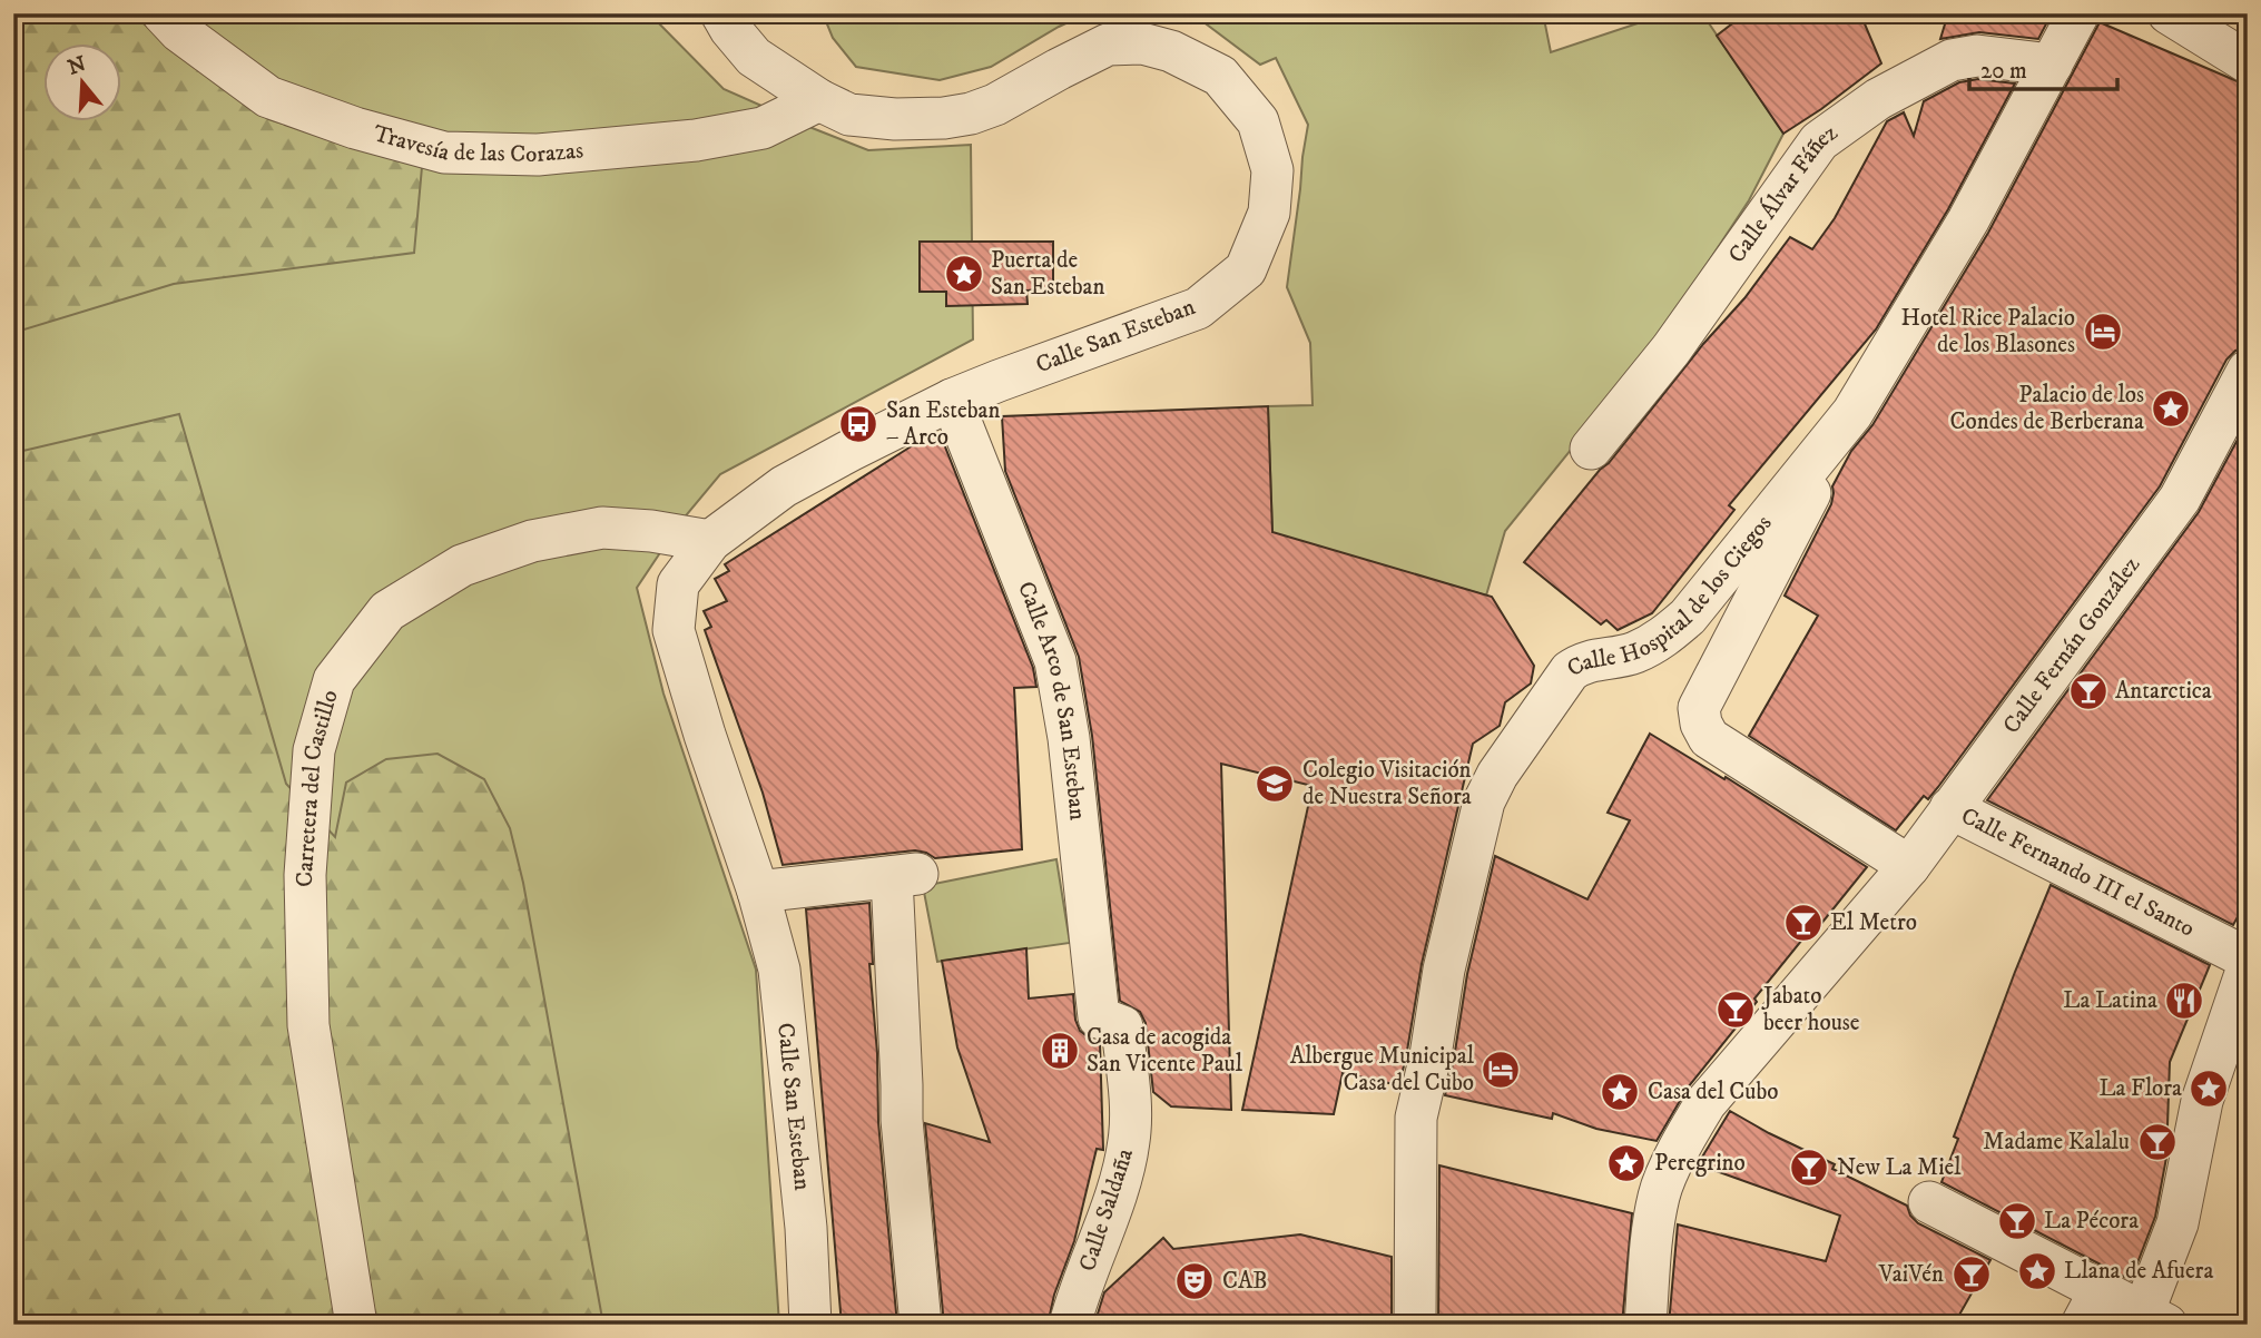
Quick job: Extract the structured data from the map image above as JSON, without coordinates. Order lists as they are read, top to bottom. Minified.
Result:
{"streets":{"street":["Travesía de las Corazas","Calle Álvar Fáñez","Calle San Esteban","Calle Hospital de los Ciegos","Calle Fernán González","Calle Arco de San Esteban","Carretera del Castillo","Calle Fernando III el Santo","Calle Saldaña"]},"crossings":[["Travesía de las Corazas","Calle San Esteban"],["Calle Álvar Fáñez","Calle Hospital de los Ciegos"],["Calle San Esteban","Calle Arco de San Esteban"],["Calle San Esteban","Carretera del Castillo"],["Calle Hospital de los Ciegos","Calle Fernán González"],["Calle Fernán González","Calle Fernando III el Santo"],["Calle Arco de San Esteban","Calle Saldaña"]],"places":{"place":["Puerta de San Esteban","Palacio de los Condes de Berberana","La Flora","Casa del Cubo","Peregrino","Llana de Afuera"],"hotel":["Hotel Rice Palacio de los Blasones","Albergue Municipal Casa del Cubo"],"bus stop":["San Esteban – Arco"],"bar":["Antarctica","El Metro","Jabato beer house","Madame Kalalu","New La Miel","La Pécora","VaiVén"],"school or university":["Colegio Visitación de Nuestra Señora"],"restaurant":["La Latina"],"building":["Casa de acogida San Vicente Paul"],"theatre":["CAB"]},"scale_bar":"20 m","north":"top"}
